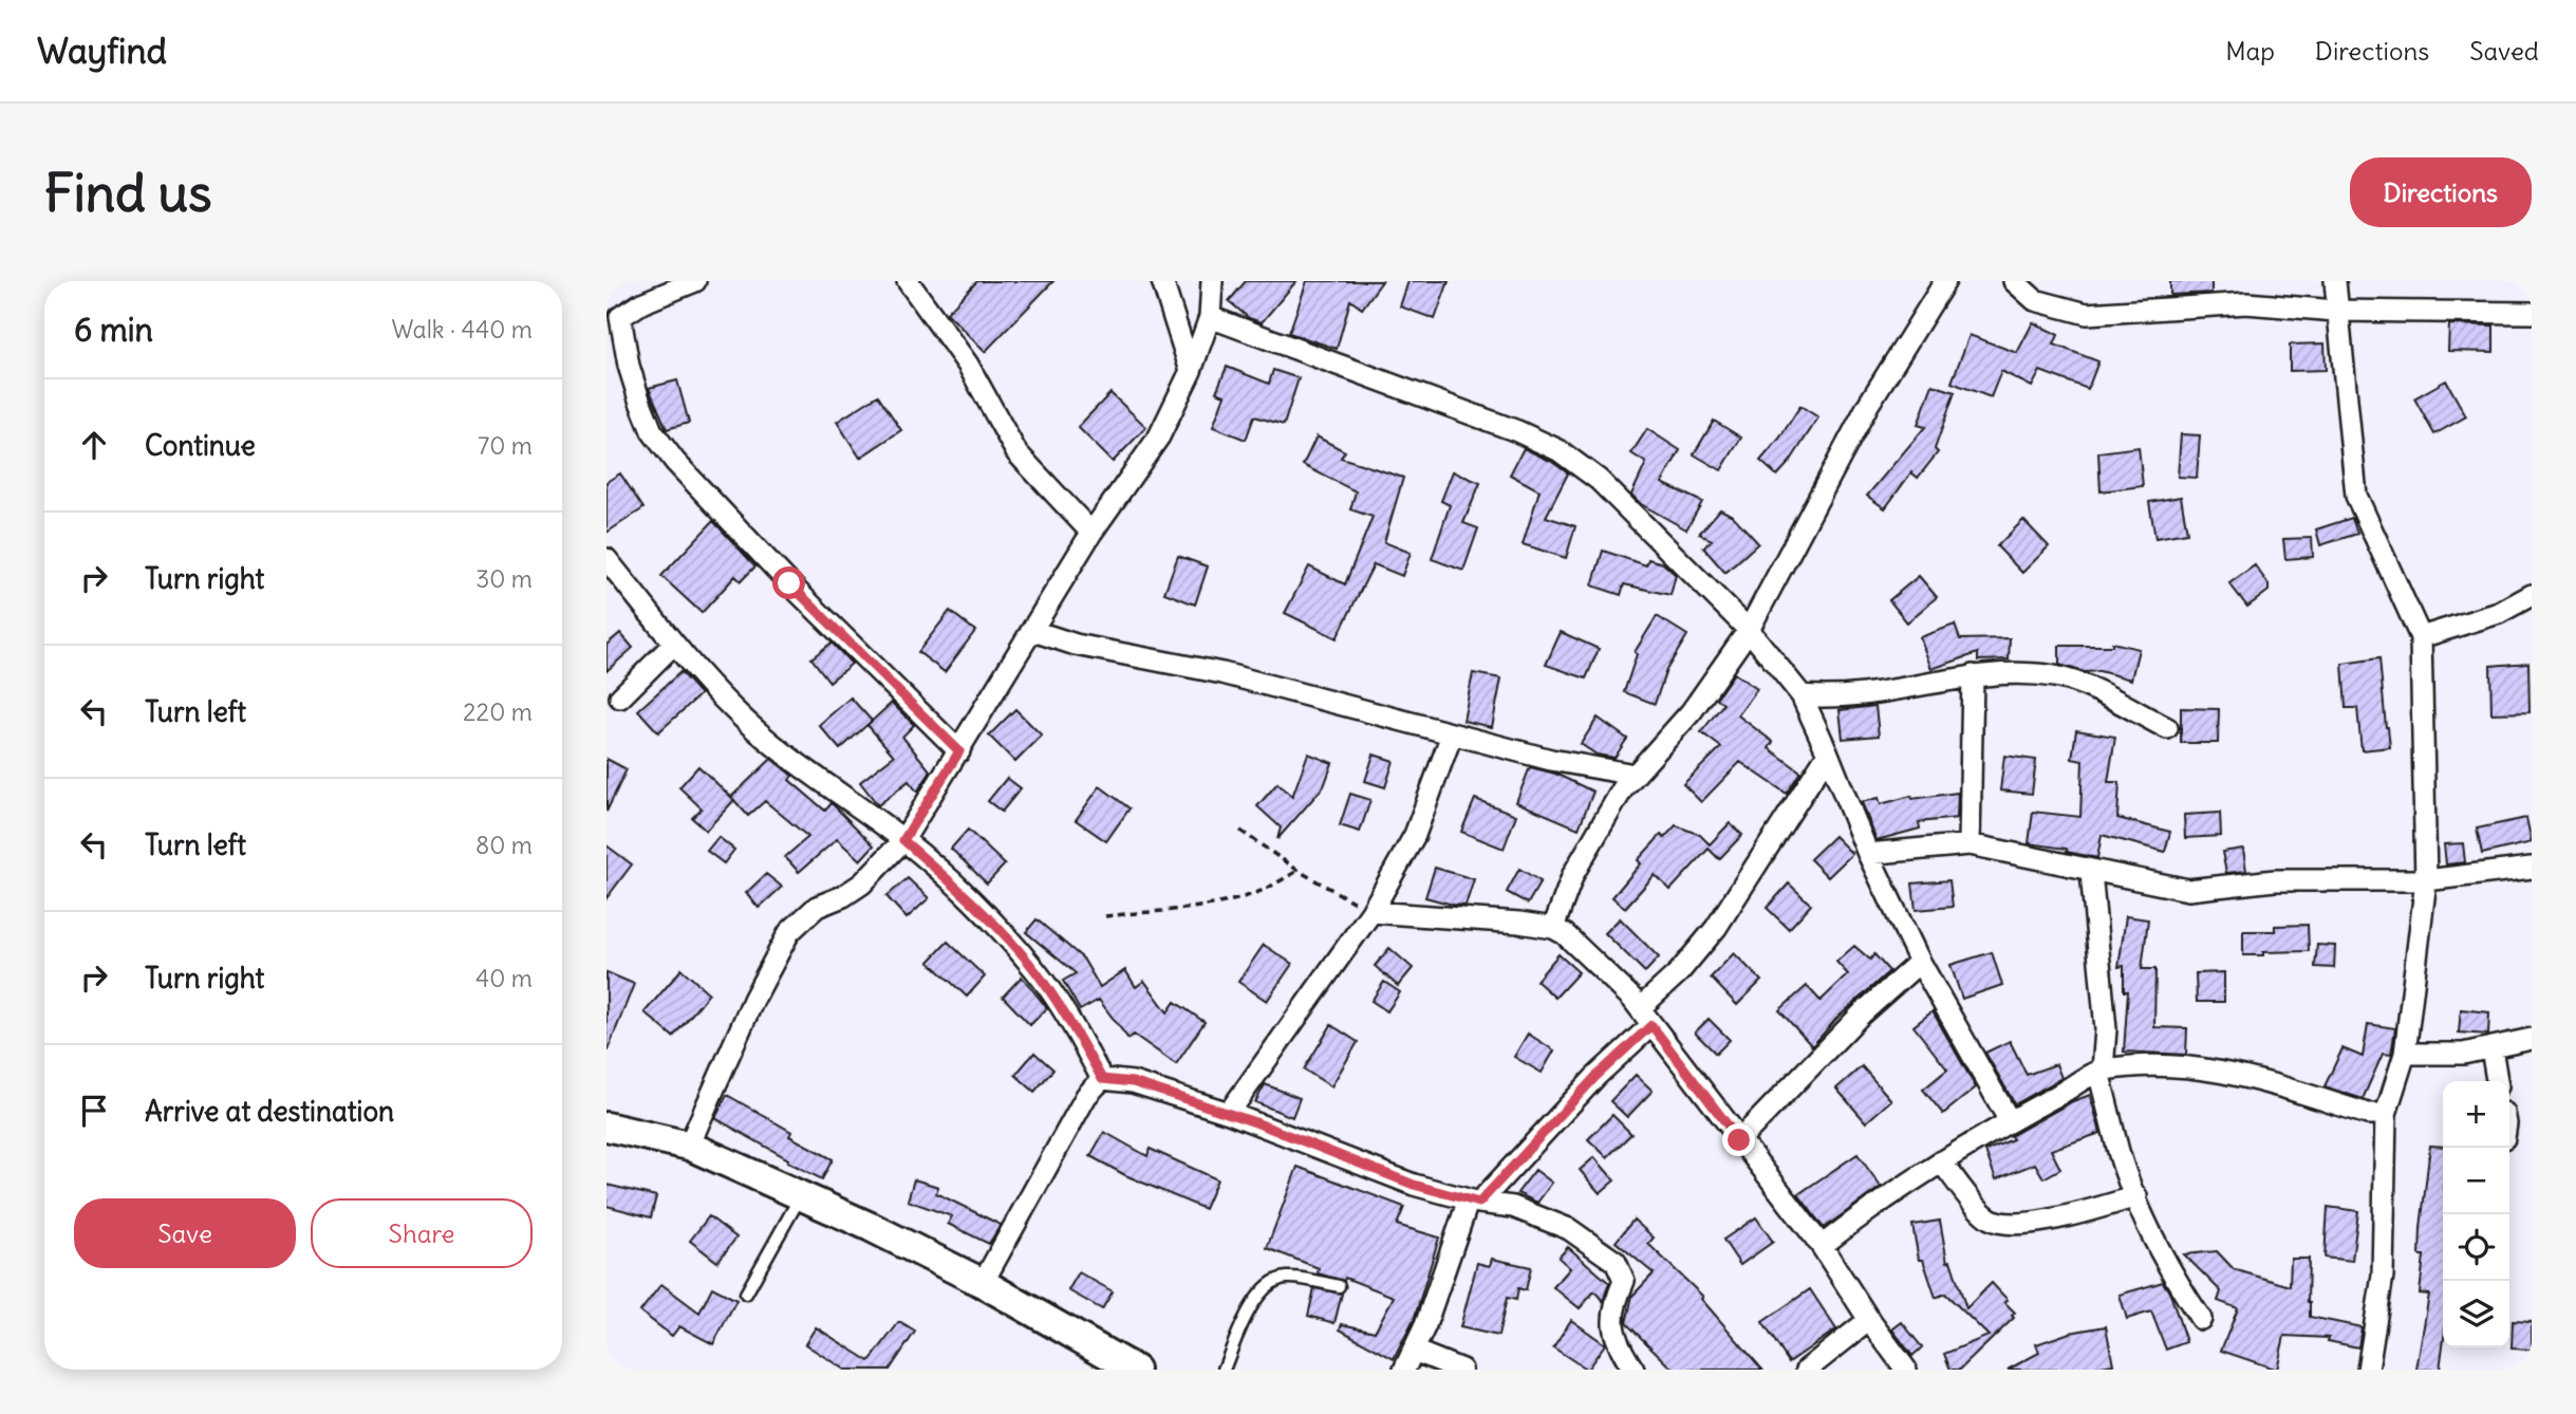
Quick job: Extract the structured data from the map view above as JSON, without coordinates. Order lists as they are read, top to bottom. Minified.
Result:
{"page":{"header":"Wayfind","nav":["Map","Directions","Saved"],"buttons":["Directions",["Save","Share"]],"title":"Find us","heading":["6 min","Walk · 440 m"],"list":[["Continue","70 m"],["Turn right","30 m"],["Turn left","220 m"],["Turn left","80 m"],["Turn right","40 m"],"Arrive at destination"],"map_buttons":["+","−"]}}
